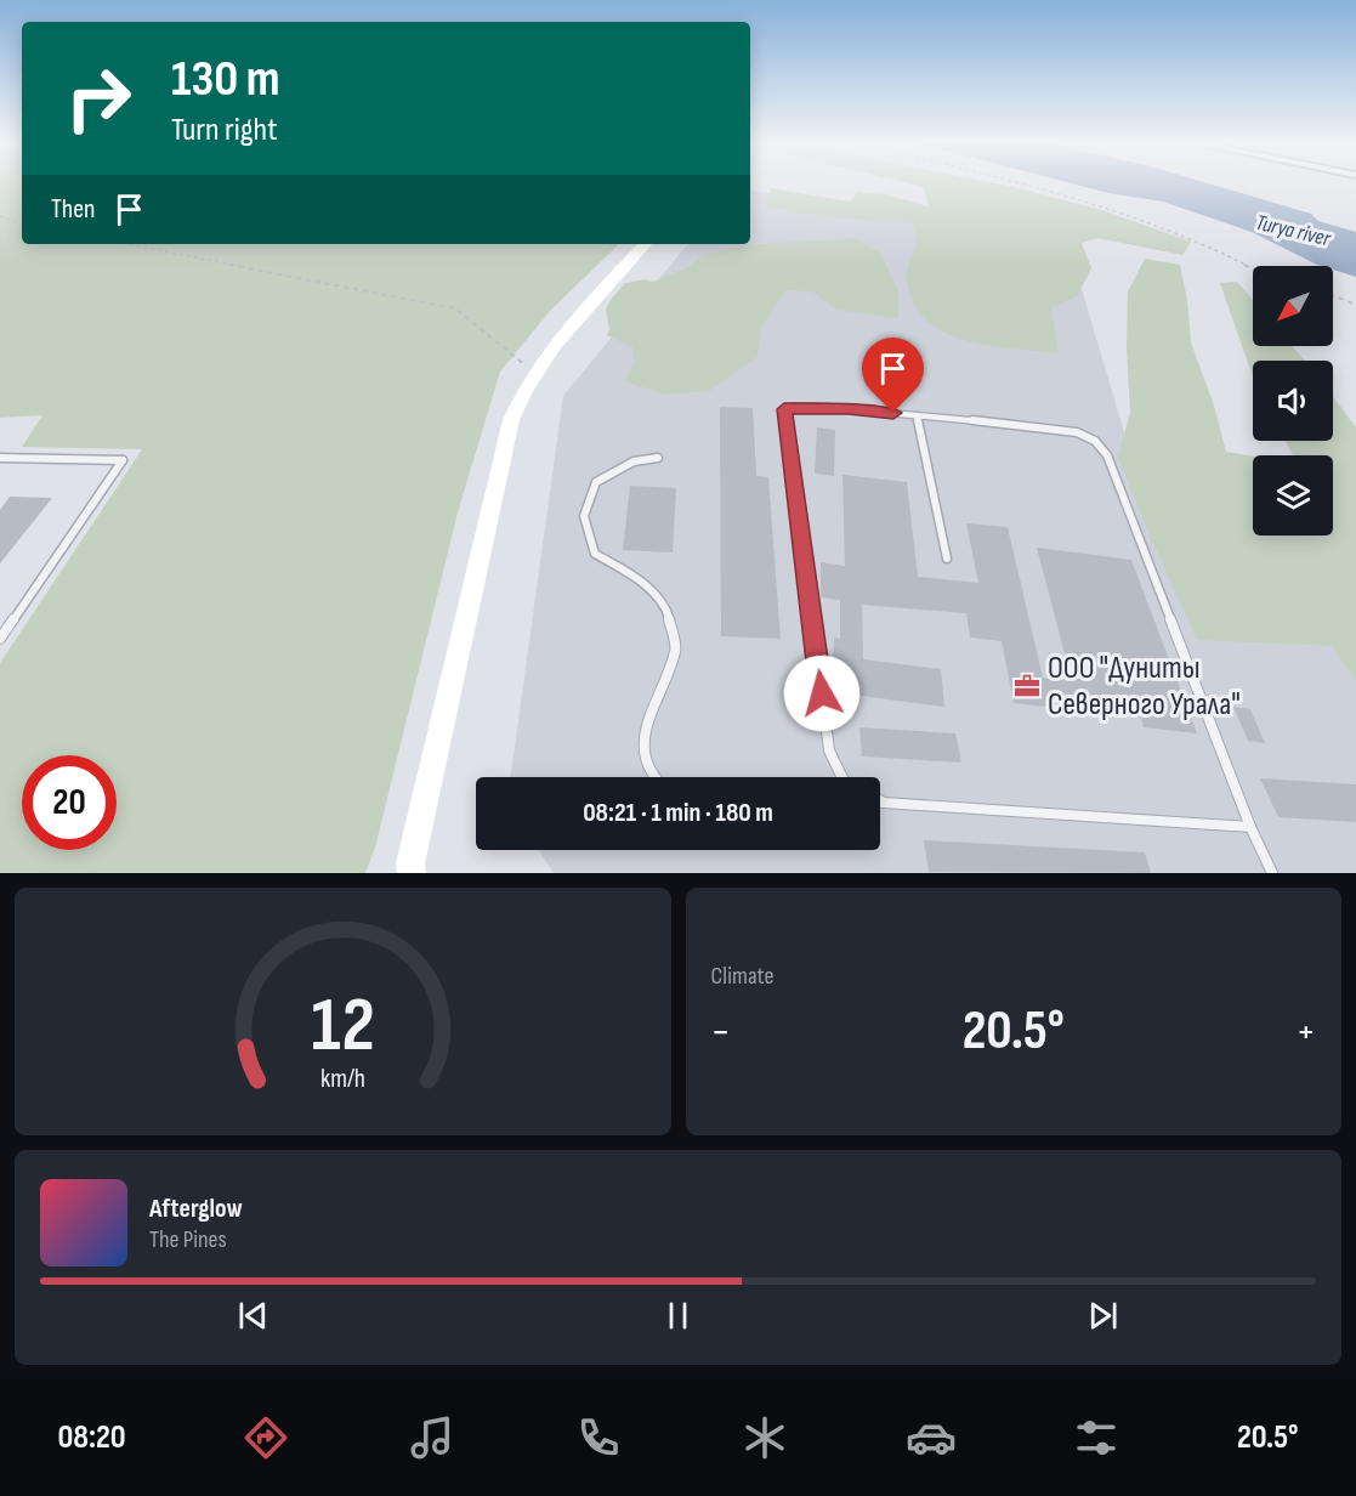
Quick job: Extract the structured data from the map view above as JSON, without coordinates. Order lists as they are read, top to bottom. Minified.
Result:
{"water":["Turya river"],"places":{"office":["ООО \"Дуниты Северного Урала\""]},"north":"bottom left","page":{"turn":["130 m","Turn right"],"then":"Then","limit":"20","trip":"08:21 · 1 min · 180 m","tile":"Climate","heat":["−","20.5°","+"],"song":["Afterglow","The Pines"],"tabs":["08:20","20.5°"],"gauge":["12","km/h"]}}
